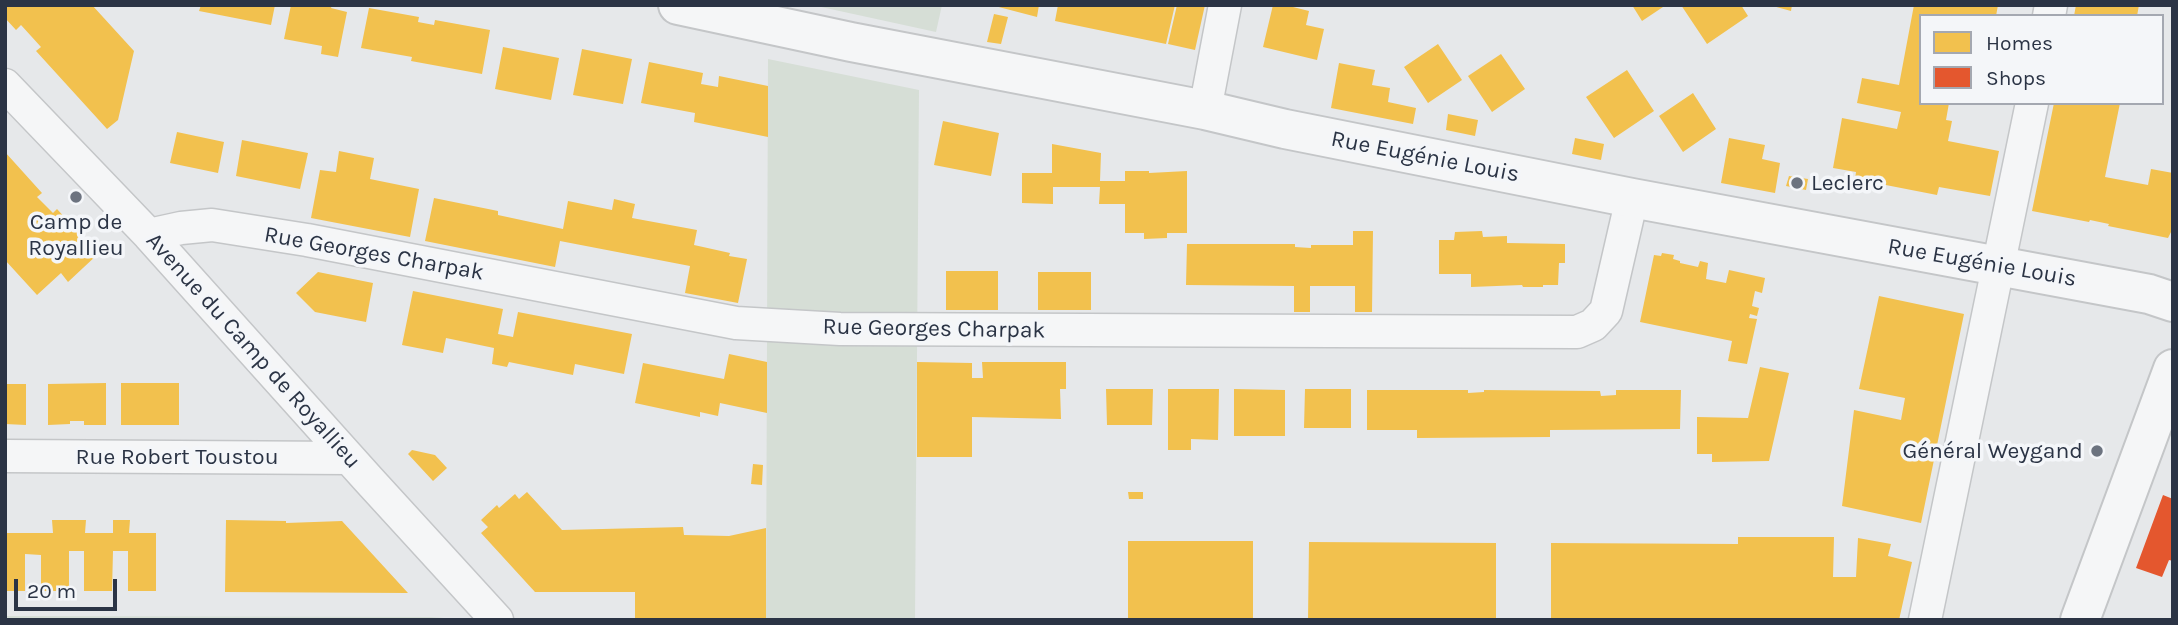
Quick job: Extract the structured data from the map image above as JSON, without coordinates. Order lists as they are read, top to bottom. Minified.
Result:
{"streets":{"street":["Rue Eugénie Louis","Rue Georges Charpak","Avenue du Camp de Royallieu","Rue Robert Toustou"]},"crossings":[["Rue Eugénie Louis","Rue Georges Charpak"],["Rue Georges Charpak","Avenue du Camp de Royallieu"],["Avenue du Camp de Royallieu","Rue Robert Toustou"]],"places":["Leclerc","Camp de Royallieu","Général Weygand"],"legend":["Homes","Shops"],"scale_bar":"20 m"}
